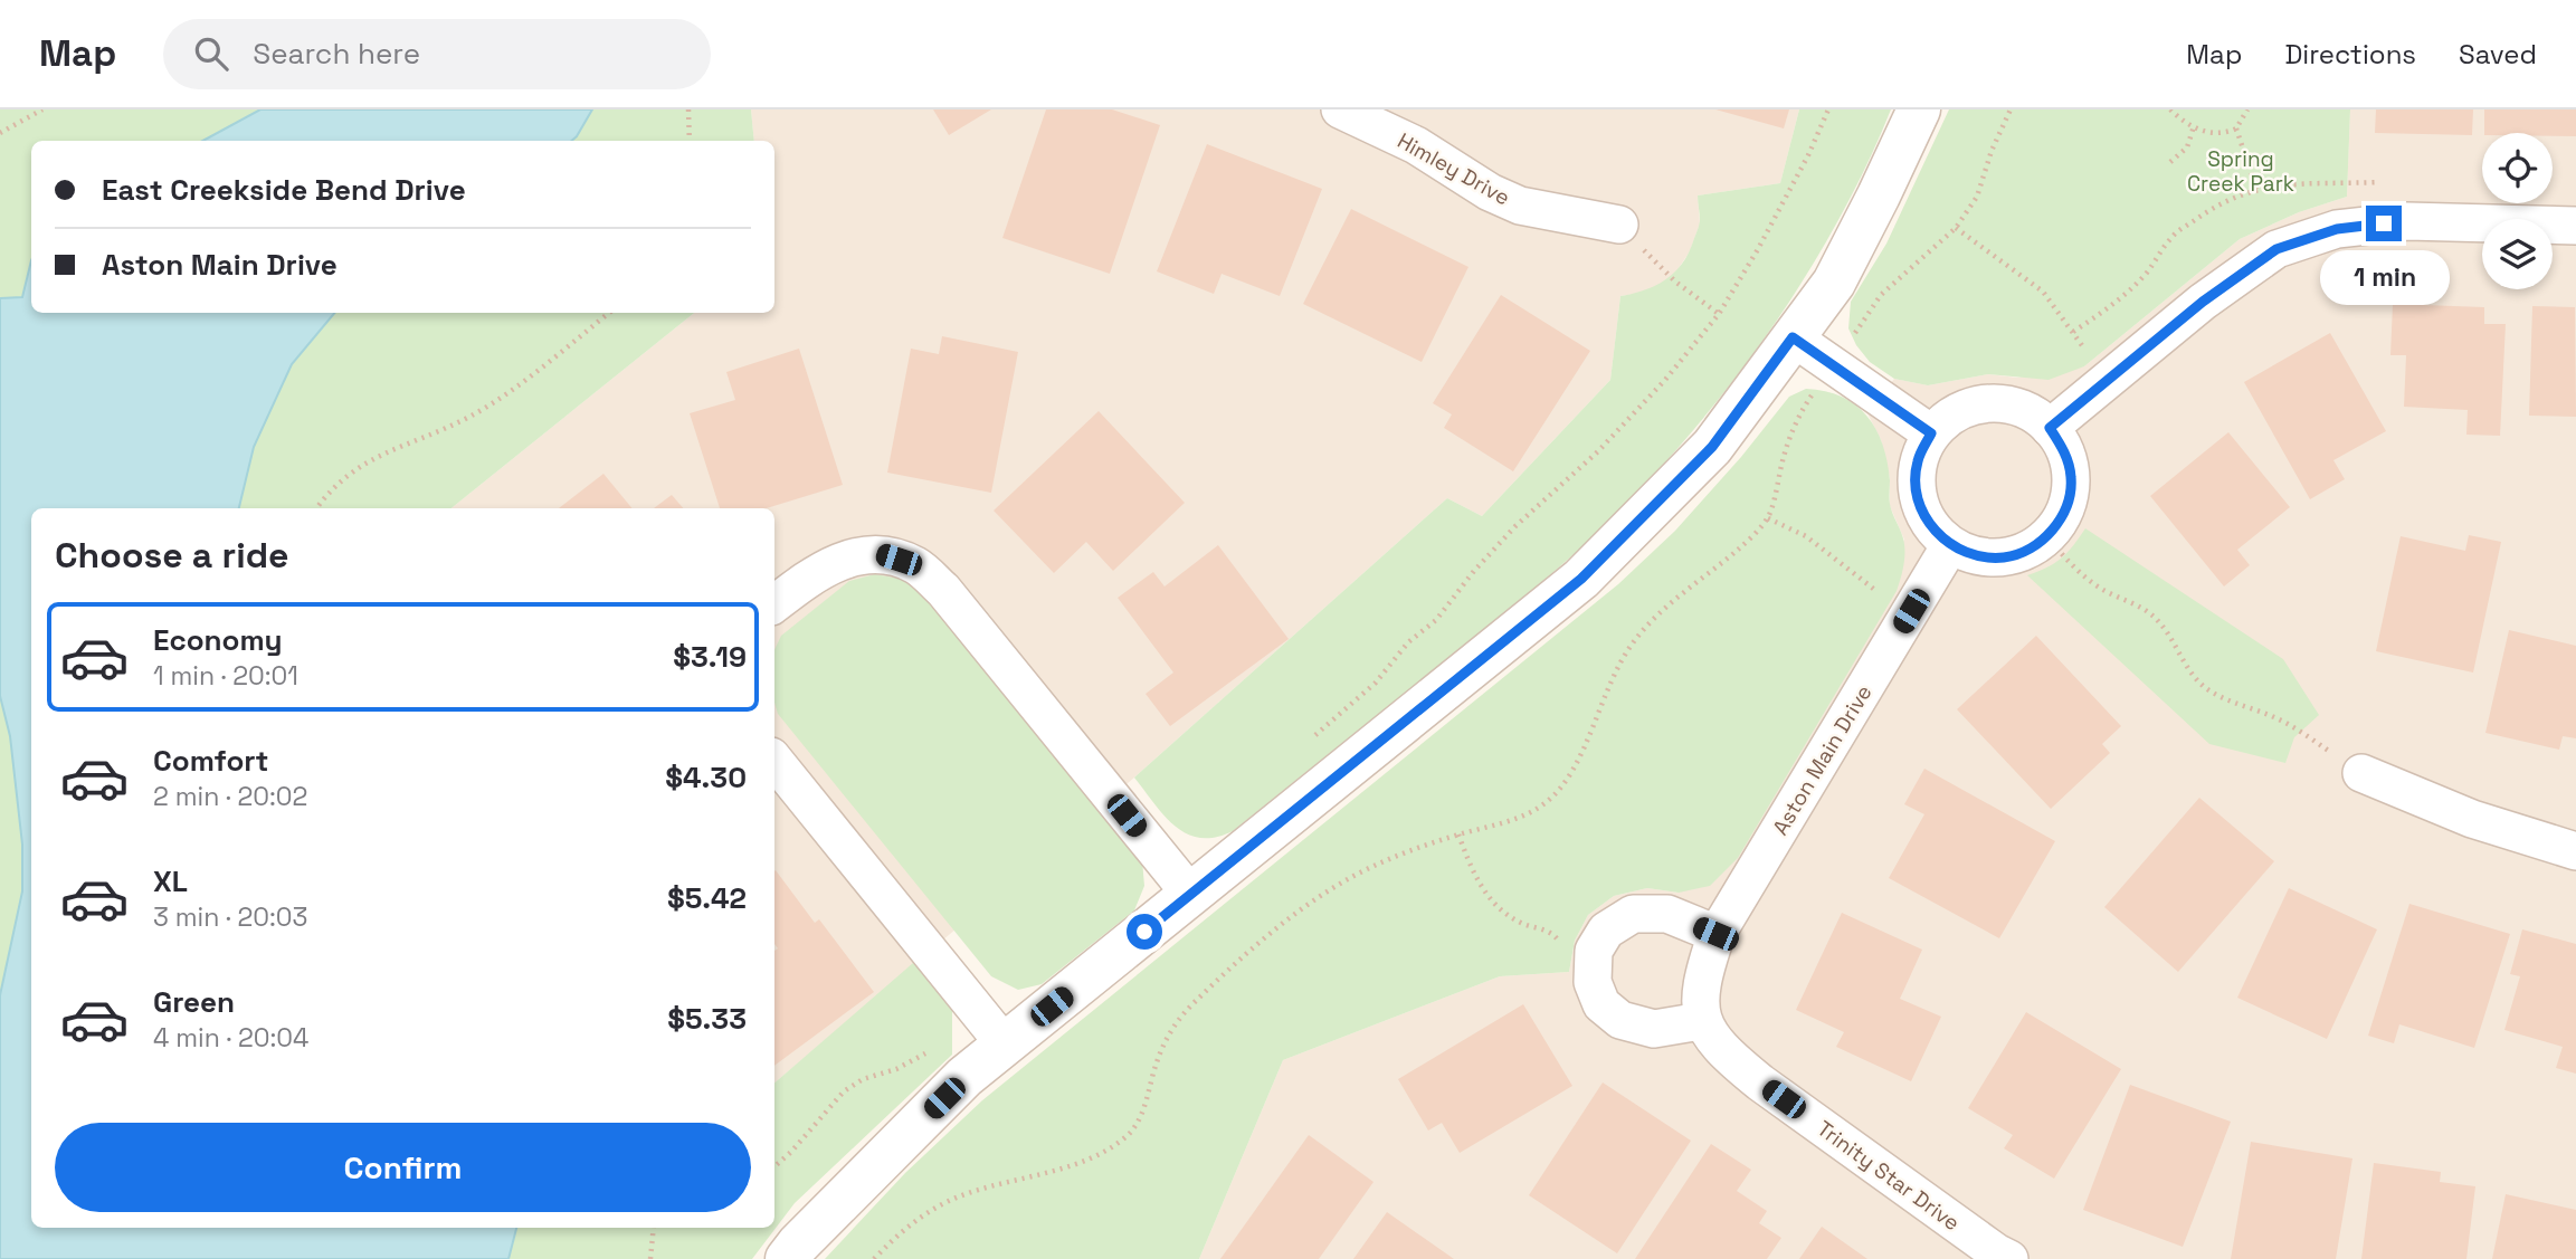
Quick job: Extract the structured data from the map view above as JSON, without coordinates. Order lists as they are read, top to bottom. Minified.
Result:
{"streets":{"street":["Himley Drive","Aston Main Drive","Trinity Star Drive"]},"crossings":[["Aston Main Drive","Trinity Star Drive"]],"parks":["Spring Creek Park"],"page":{"header":"Map","search":"Search here","nav":["Map","Directions","Saved"],"banner":["East Creekside Bend Drive","Aston Main Drive"],"bubble":"1 min","heading":"Choose a ride","list":[{"name":"Economy","note":"1 min · 20:01","value":"$3.19"},{"name":"Comfort","note":"2 min · 20:02","value":"$4.30"},{"name":"XL","note":"3 min · 20:03","value":"$5.42"},{"name":"Green","note":"4 min · 20:04","value":"$5.33"}],"buttons":"Confirm"}}
